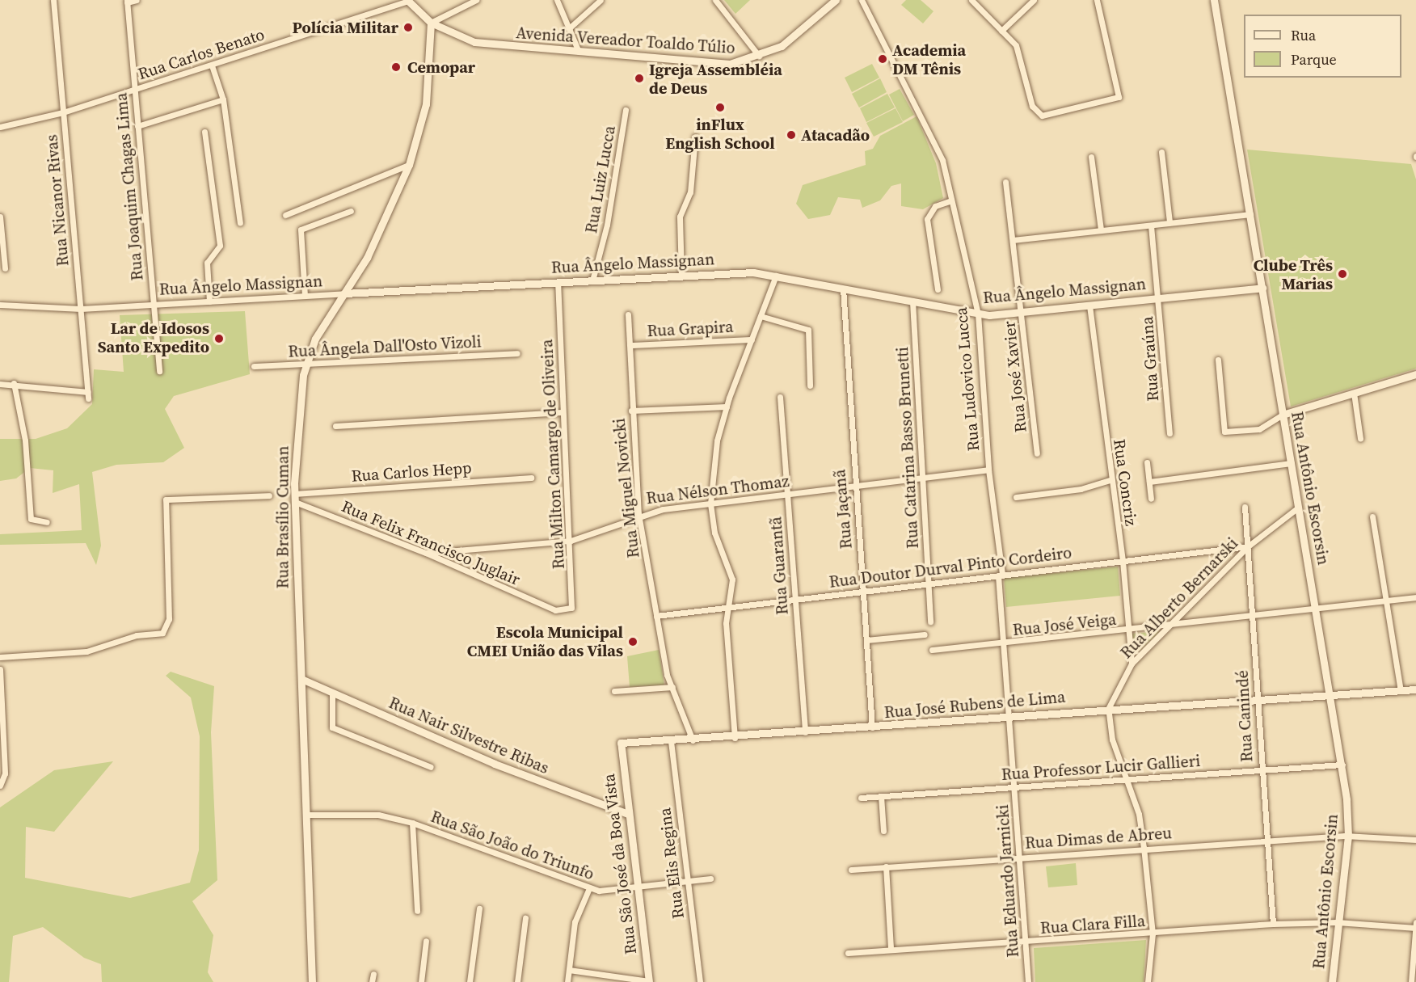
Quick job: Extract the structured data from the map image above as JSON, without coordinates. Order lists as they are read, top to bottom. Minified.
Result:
{"streets":{"street":["Avenida Vereador Toaldo Túlio","Rua Carlos Benato","Rua Luiz Lucca","Rua Joaquim Chagas Lima","Rua Nicanor Rivas","Rua Ângelo Massignan","Rua Grapira","Rua Ângela Dall'Osto Vizoli","Rua Graúna","Rua José Xavier","Rua Ludovico Lucca","Rua Catarina Basso Brunetti","Rua Milton Camargo de Oliveira","Rua Carlos Hepp","Rua Concriz","Rua Miguel Novicki","Rua Antônio Escorsin","Rua Nélson Thomaz","Rua Jaçanã","Rua Brasílio Cuman","Rua Felix Francisco Juglair","Rua Guarantã","Rua Doutor Durval Pinto Cordeiro","Rua Alberto Bernarski","Rua José Veiga","Rua José Rubens de Lima","Rua Canindé","Rua Nair Silvestre Ribas","Rua Professor Lucir Gallieri","Rua Dimas de Abreu","Rua São João do Triunfo","Rua Elis Regina","Rua São José da Boa Vista","Rua Eduardo Jarnicki","Rua Clara Filla"]},"crossings":[["Avenida Vereador Toaldo Túlio","Rua Carlos Benato"],["Avenida Vereador Toaldo Túlio","Rua Brasílio Cuman"],["Rua Carlos Benato","Rua Joaquim Chagas Lima"],["Rua Carlos Benato","Rua Nicanor Rivas"],["Rua Luiz Lucca","Rua Ângelo Massignan"],["Rua Joaquim Chagas Lima","Rua Ângelo Massignan"],["Rua Nicanor Rivas","Rua Ângelo Massignan"],["Rua Ângelo Massignan","Rua Graúna"],["Rua Ângelo Massignan","Rua José Xavier"],["Rua Ângelo Massignan","Rua Ludovico Lucca"],["Rua Ângelo Massignan","Rua Catarina Basso Brunetti"],["Rua Ângelo Massignan","Rua Milton Camargo de Oliveira"],["Rua Ângelo Massignan","Rua Concriz"],["Rua Ângelo Massignan","Rua Antônio Escorsin"],["Rua Ângelo Massignan","Rua Jaçanã"],["Rua Ângelo Massignan","Rua Brasílio Cuman"],["Rua Grapira","Rua Miguel Novicki"],["Rua Ângela Dall'Osto Vizoli","Rua Brasílio Cuman"],["Rua Ludovico Lucca","Rua Nélson Thomaz"],["Rua Ludovico Lucca","Rua Doutor Durval Pinto Cordeiro"],["Rua Ludovico Lucca","Rua Eduardo Jarnicki"],["Rua Catarina Basso Brunetti","Rua Nélson Thomaz"],["Rua Catarina Basso Brunetti","Rua Doutor Durval Pinto Cordeiro"],["Rua Milton Camargo de Oliveira","Rua Nélson Thomaz"],["Rua Milton Camargo de Oliveira","Rua Felix Francisco Juglair"],["Rua Carlos Hepp","Rua Brasílio Cuman"],["Rua Carlos Hepp","Rua Felix Francisco Juglair"],["Rua Concriz","Rua Doutor Durval Pinto Cordeiro"],["Rua Concriz","Rua Alberto Bernarski"],["Rua Concriz","Rua José Veiga"],["Rua Miguel Novicki","Rua Nélson Thomaz"],["Rua Miguel Novicki","Rua Doutor Durval Pinto Cordeiro"],["Rua Miguel Novicki","Rua José Rubens de Lima"],["Rua Antônio Escorsin","Rua Alberto Bernarski"],["Rua Antônio Escorsin","Rua José Veiga"],["Rua Antônio Escorsin","Rua José Rubens de Lima"],["Rua Antônio Escorsin","Rua Professor Lucir Gallieri"],["Rua Antônio Escorsin","Rua Dimas de Abreu"],["Rua Antônio Escorsin","Rua Clara Filla"],["Rua Nélson Thomaz","Rua Jaçanã"],["Rua Nélson Thomaz","Rua Felix Francisco Juglair"],["Rua Nélson Thomaz","Rua Guarantã"],["Rua Jaçanã","Rua Doutor Durval Pinto Cordeiro"],["Rua Jaçanã","Rua José Rubens de Lima"],["Rua Brasílio Cuman","Rua Felix Francisco Juglair"],["Rua Brasílio Cuman","Rua Nair Silvestre Ribas"],["Rua Brasílio Cuman","Rua São João do Triunfo"],["Rua Guarantã","Rua Doutor Durval Pinto Cordeiro"],["Rua Guarantã","Rua José Rubens de Lima"],["Rua Doutor Durval Pinto Cordeiro","Rua Alberto Bernarski"],["Rua Doutor Durval Pinto Cordeiro","Rua Canindé"],["Rua Doutor Durval Pinto Cordeiro","Rua Eduardo Jarnicki"],["Rua Alberto Bernarski","Rua José Veiga"],["Rua Alberto Bernarski","Rua José Rubens de Lima"],["Rua Alberto Bernarski","Rua Canindé"],["Rua José Veiga","Rua Canindé"],["Rua José Veiga","Rua Eduardo Jarnicki"],["Rua José Rubens de Lima","Rua Canindé"],["Rua José Rubens de Lima","Rua Elis Regina"],["Rua José Rubens de Lima","Rua São José da Boa Vista"],["Rua José Rubens de Lima","Rua Eduardo Jarnicki"],["Rua Canindé","Rua Professor Lucir Gallieri"],["Rua Canindé","Rua Dimas de Abreu"],["Rua Canindé","Rua Clara Filla"],["Rua Nair Silvestre Ribas","Rua São José da Boa Vista"],["Rua Professor Lucir Gallieri","Rua Eduardo Jarnicki"],["Rua Dimas de Abreu","Rua Eduardo Jarnicki"],["Rua São João do Triunfo","Rua Elis Regina"],["Rua São João do Triunfo","Rua São José da Boa Vista"],["Rua Eduardo Jarnicki","Rua Clara Filla"]],"places":["Polícia Militar","Academia DM Tênis","Cemopar","Igreja Assembléia de Deus","inFlux English School","Atacadão","Clube Três Marias","Lar de Idosos Santo Expedito","Escola Municipal CMEI União das Vilas"],"legend":["Rua","Parque"]}
